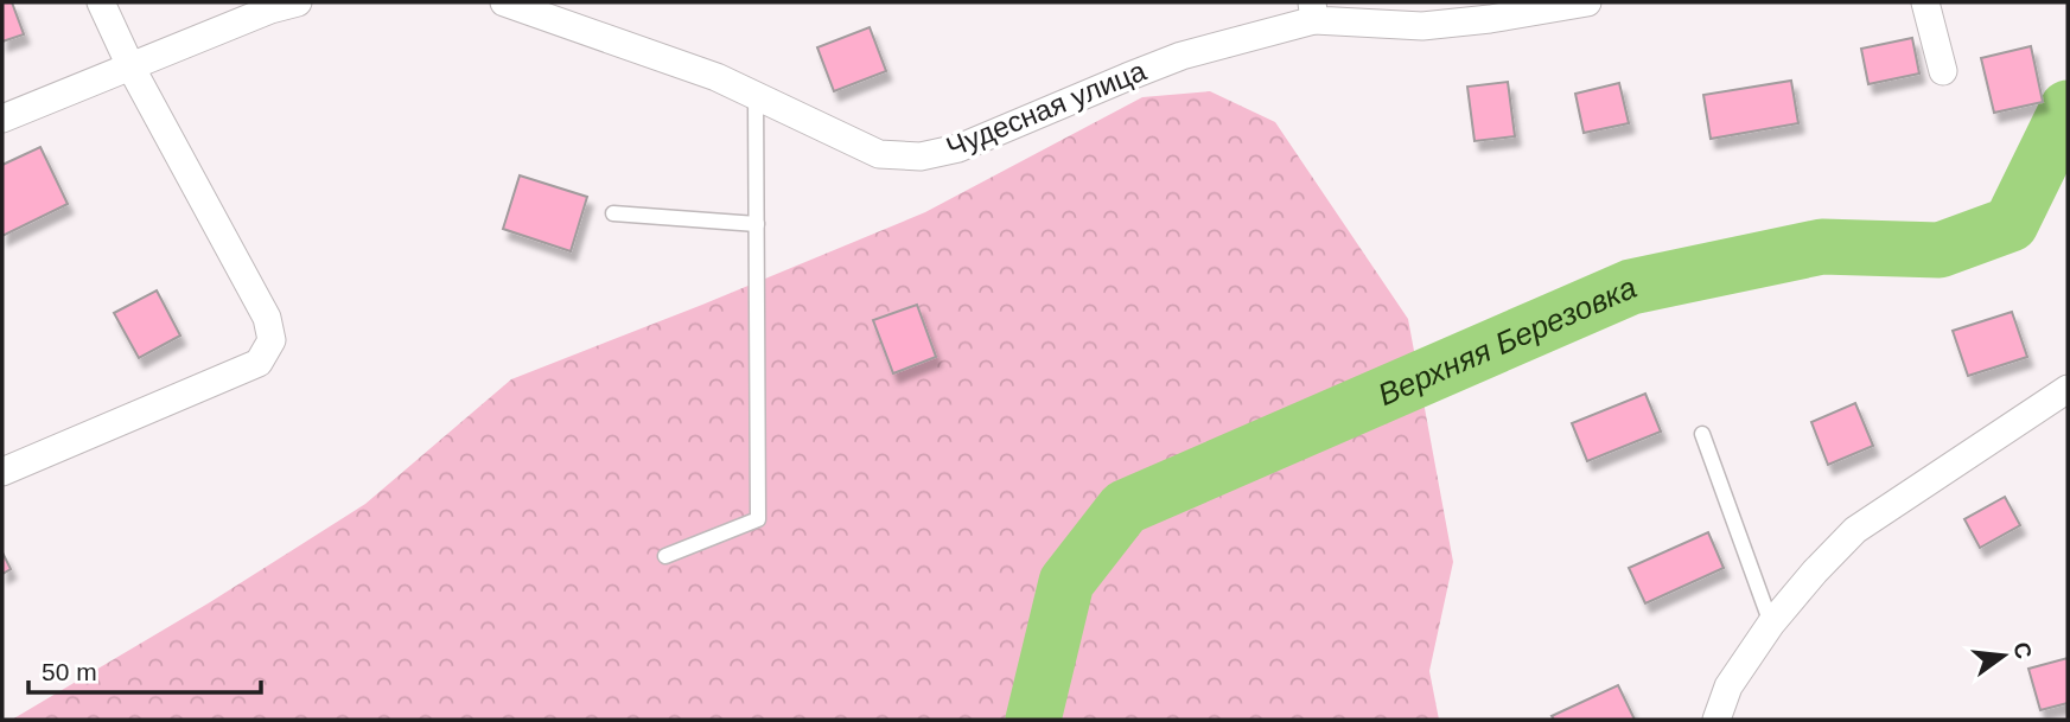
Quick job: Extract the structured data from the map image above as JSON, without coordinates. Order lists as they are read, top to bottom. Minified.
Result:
{"streets":{"street":["Чудесная улица"]},"water":["Верхняя Березовка"],"scale_bar":"50 m","north":"right"}
